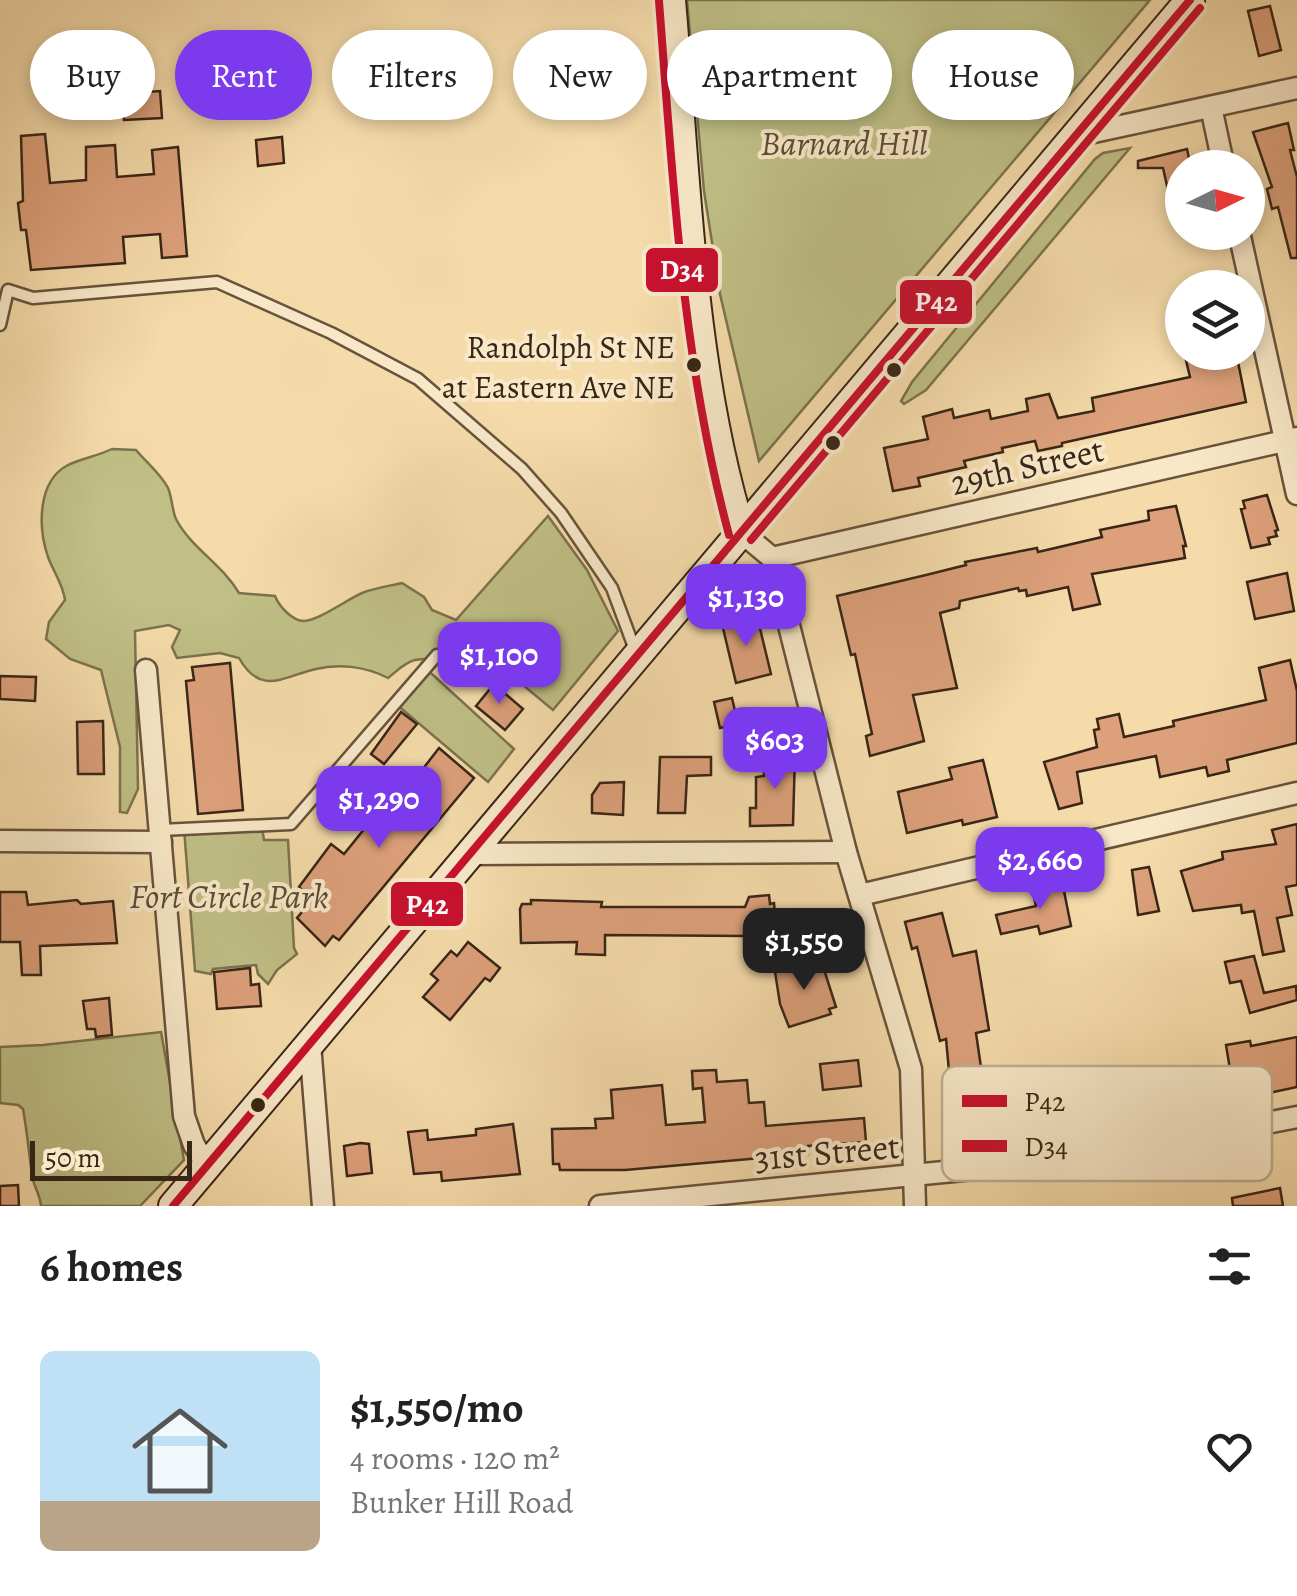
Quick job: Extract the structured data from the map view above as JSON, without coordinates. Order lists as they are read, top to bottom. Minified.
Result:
{"streets":{"street":["29th Street","31st Street"]},"parks":["Barnard Hill","Fort Circle Park"],"places":["Randolph St NE at Eastern Ave NE"],"lines":["transit line P42","transit line D34"],"legend":["P42","D34"],"scale_bar":"50 m","north":"right","page":{"chip":["Buy","Rent","Filters","New","Apartment","House"],"price":["$1,130","$1,100","$603","$1,290","$2,660","$1,550"],"scale":"50 m","heading":"6 homes","list":[{"name":"$1,550/mo","note":"4 rooms · 120 m² · Bunker Hill Road"}]}}
